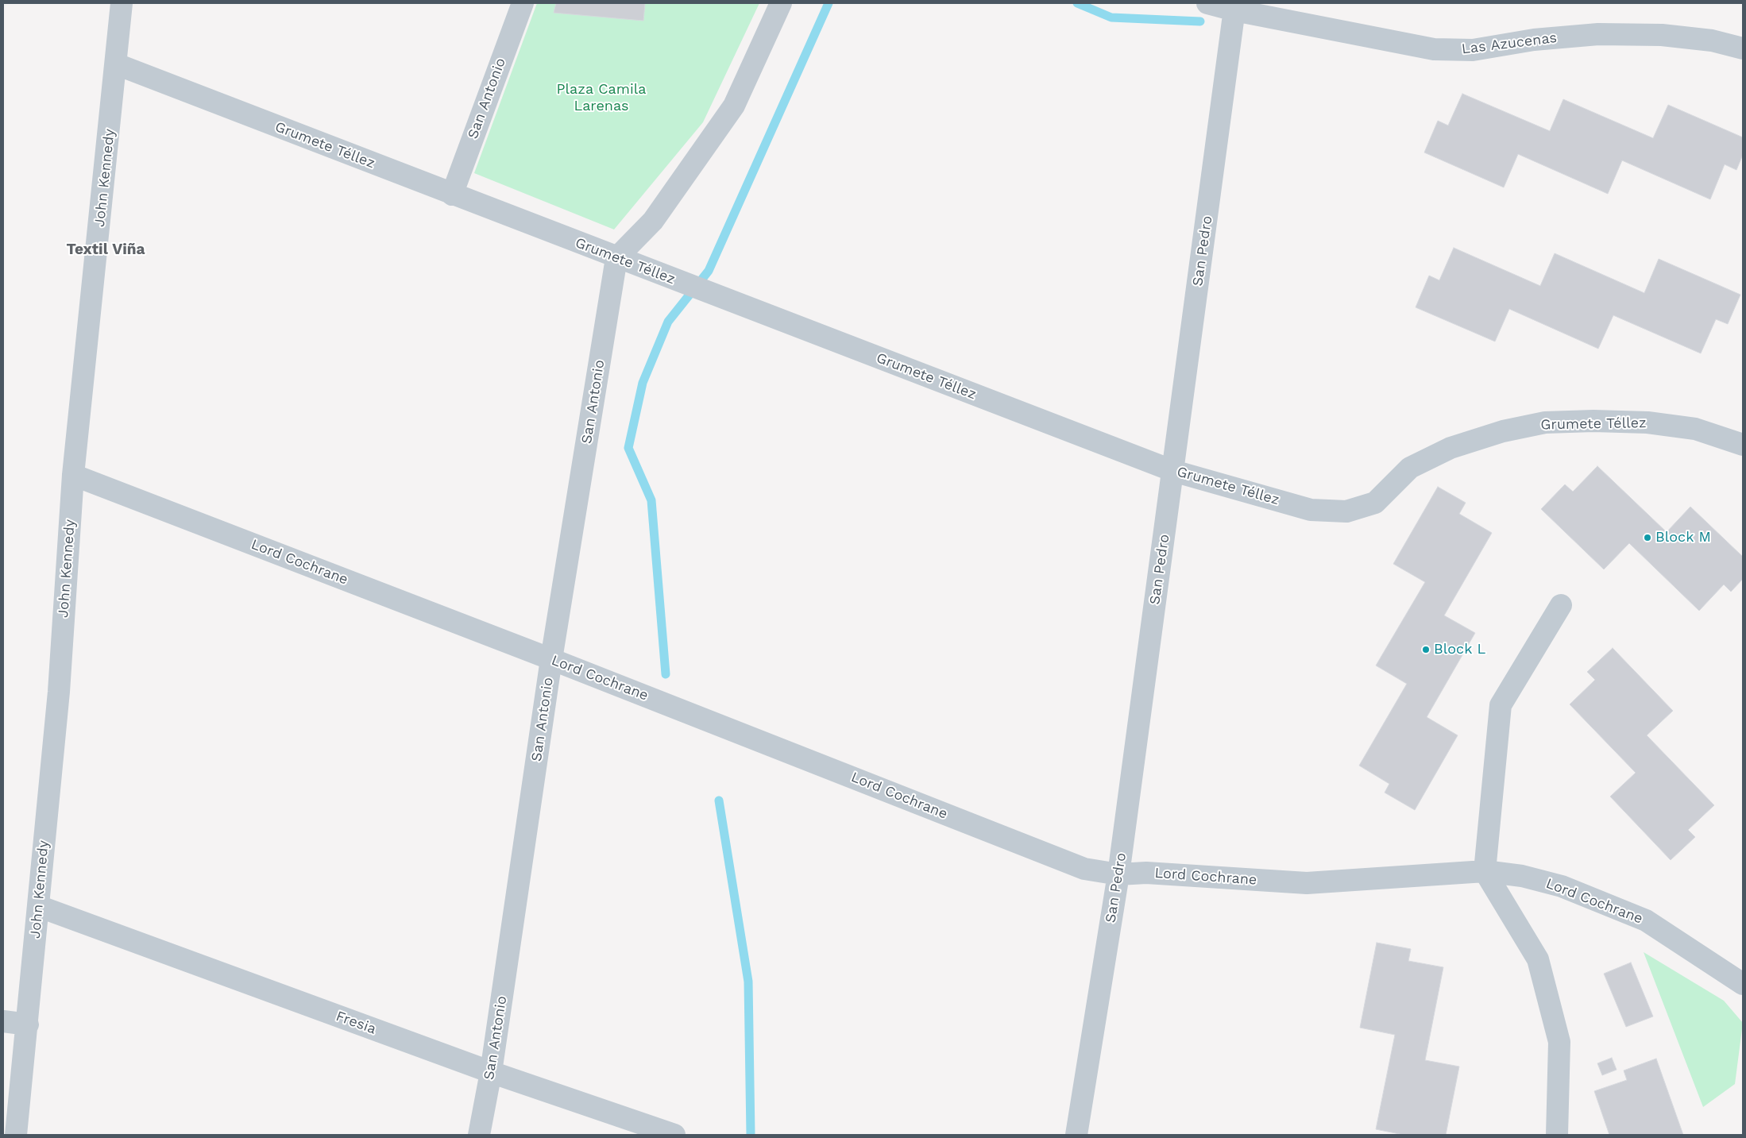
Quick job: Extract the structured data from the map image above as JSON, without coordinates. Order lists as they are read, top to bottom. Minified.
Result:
{"streets":{"street":["Las Azucenas","San Antonio","Grumete Téllez","John Kennedy","San Pedro","Lord Cochrane","Fresia"]},"crossings":[["Las Azucenas","San Pedro"],["San Antonio","Grumete Téllez"],["San Antonio","Lord Cochrane"],["San Antonio","Fresia"],["Grumete Téllez","John Kennedy"],["Grumete Téllez","San Pedro"],["John Kennedy","Lord Cochrane"],["John Kennedy","Fresia"],["San Pedro","Lord Cochrane"]],"districts":["Textil Viña"],"parks":["Plaza Camila Larenas"],"places":["Block M","Block L"]}
